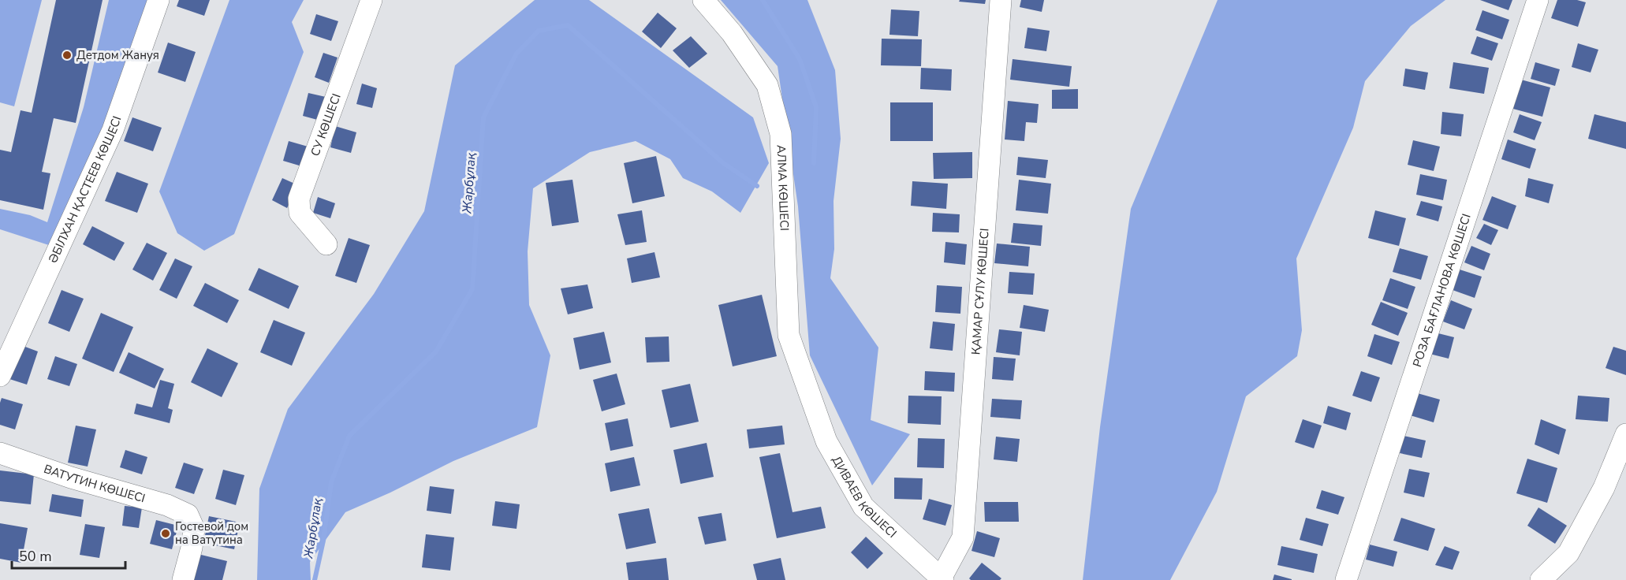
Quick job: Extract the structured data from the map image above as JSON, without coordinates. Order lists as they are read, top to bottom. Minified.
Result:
{"streets":{"street":["СУ КӨШЕСІ","АЛМА КӨШЕСІ","ӘБІЛХАН ҚАСТЕЕВ КӨШЕСІ","РОЗА БАҒЛАНОВА КӨШЕСІ","ҚАМАР СҰЛУ КӨШЕСІ","ВАТУТИН КӨШЕСІ","ДИВАЕВ КӨШЕСІ"]},"crossings":[["АЛМА КӨШЕСІ","ДИВАЕВ КӨШЕСІ"],["ҚАМАР СҰЛУ КӨШЕСІ","ДИВАЕВ КӨШЕСІ"]],"water":["Жарбұлақ"],"places":["Детдом Жануя","Гостевой дом на Ватутина"],"scale_bar":"50 m"}
